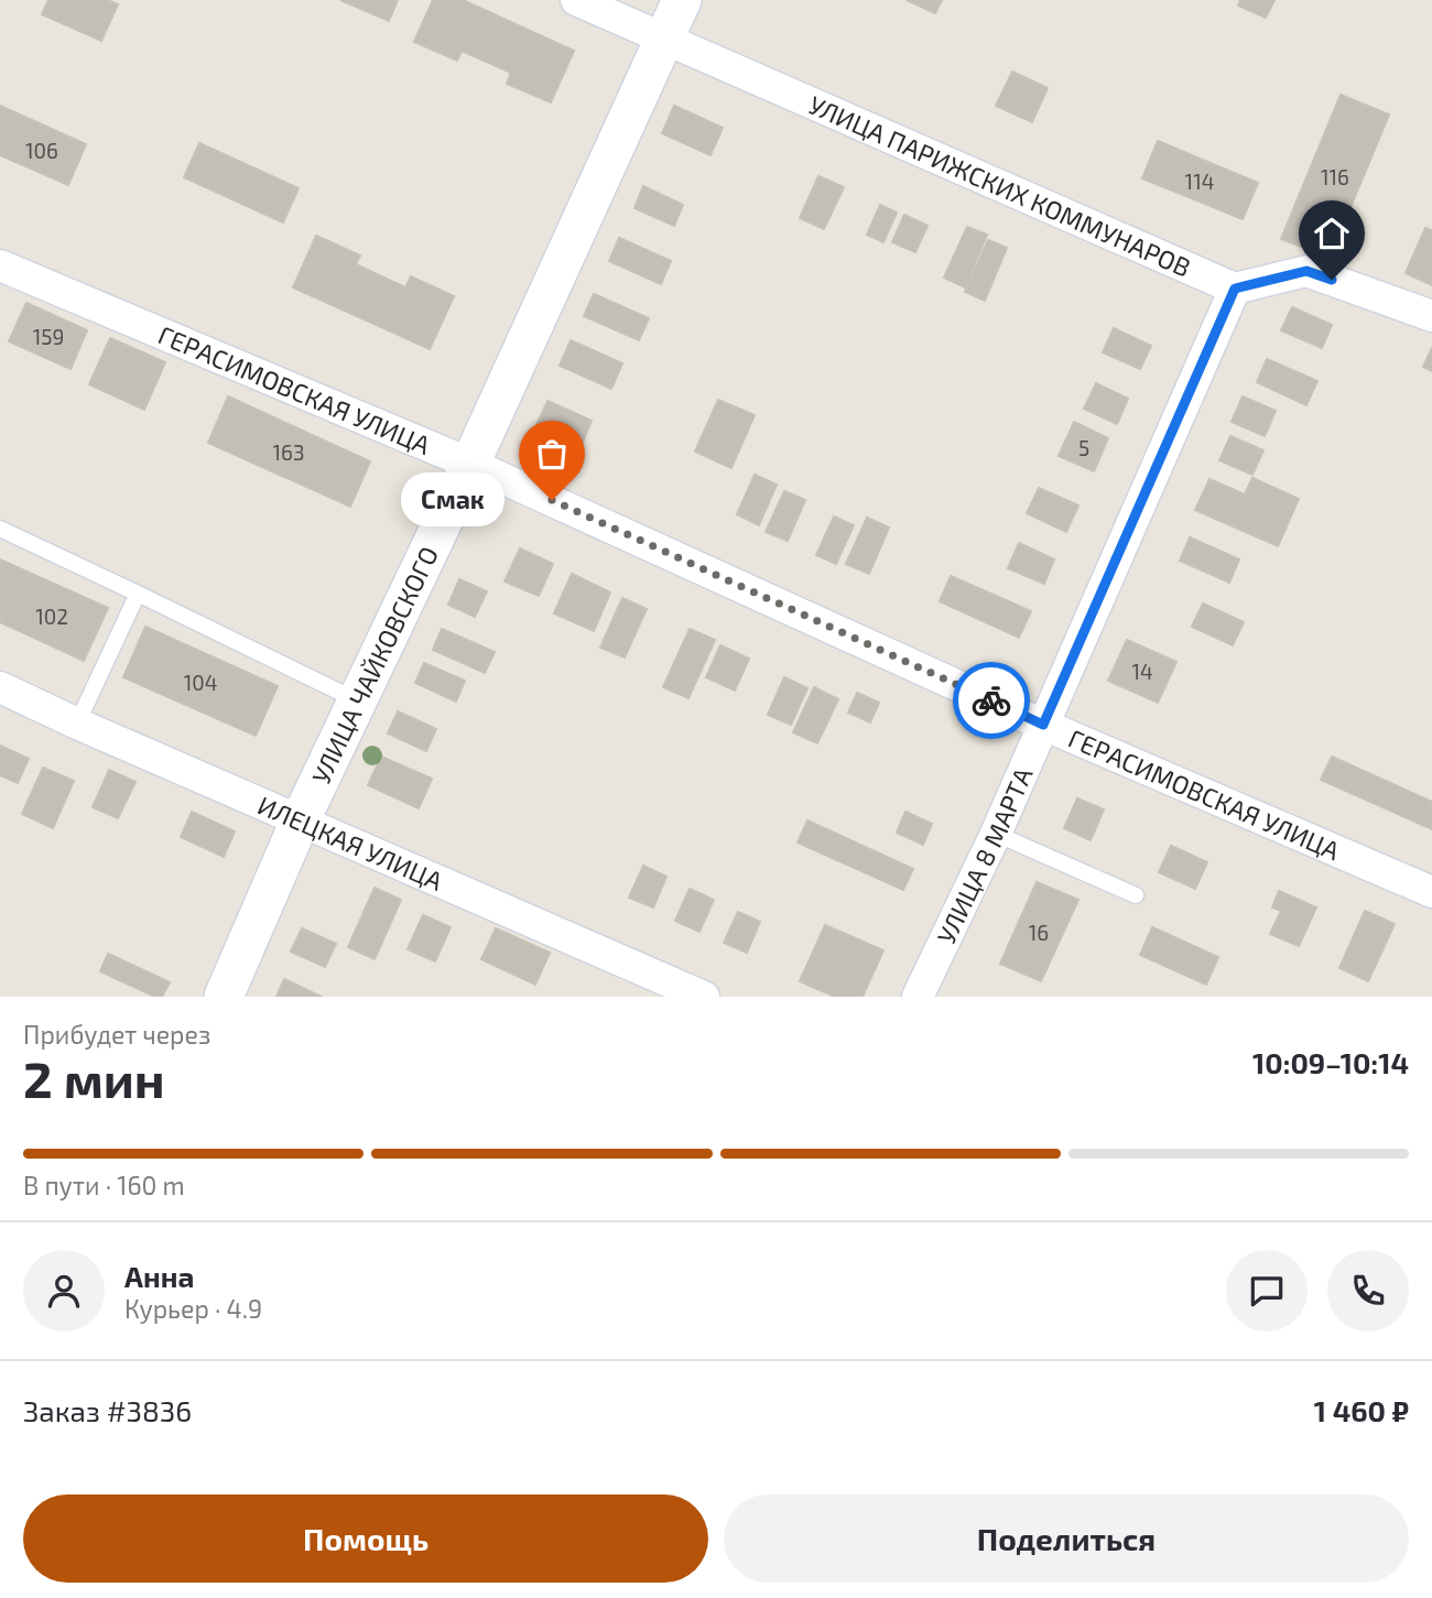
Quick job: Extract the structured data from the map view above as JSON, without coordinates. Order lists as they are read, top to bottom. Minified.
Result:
{"streets":{"street":["УЛИЦА ПАРИЖСКИХ КОММУНАРОВ","ГЕРАСИМОВСКАЯ УЛИЦА","УЛИЦА ЧАЙКОВСКОГО","ИЛЕЦКАЯ УЛИЦА","УЛИЦА 8 МАРТА"]},"crossings":[["УЛИЦА ПАРИЖСКИХ КОММУНАРОВ","УЛИЦА ЧАЙКОВСКОГО"],["УЛИЦА ПАРИЖСКИХ КОММУНАРОВ","УЛИЦА 8 МАРТА"],["ГЕРАСИМОВСКАЯ УЛИЦА","УЛИЦА ЧАЙКОВСКОГО"],["ГЕРАСИМОВСКАЯ УЛИЦА","УЛИЦА 8 МАРТА"],["УЛИЦА ЧАЙКОВСКОГО","ИЛЕЦКАЯ УЛИЦА"]],"places":["Смак"],"house_numbers":["106","116","114","159","5","163","102","14","104","16"],"page":{"bubble":"Смак","heading":["2 мин","Прибудет через","10:09–10:14"],"panel":["Анна","Курьер · 4.9","Заказ #3836","1 460 ₽"],"bar":"В пути · 160 m","buttons":["Помощь","Поделиться"]}}
